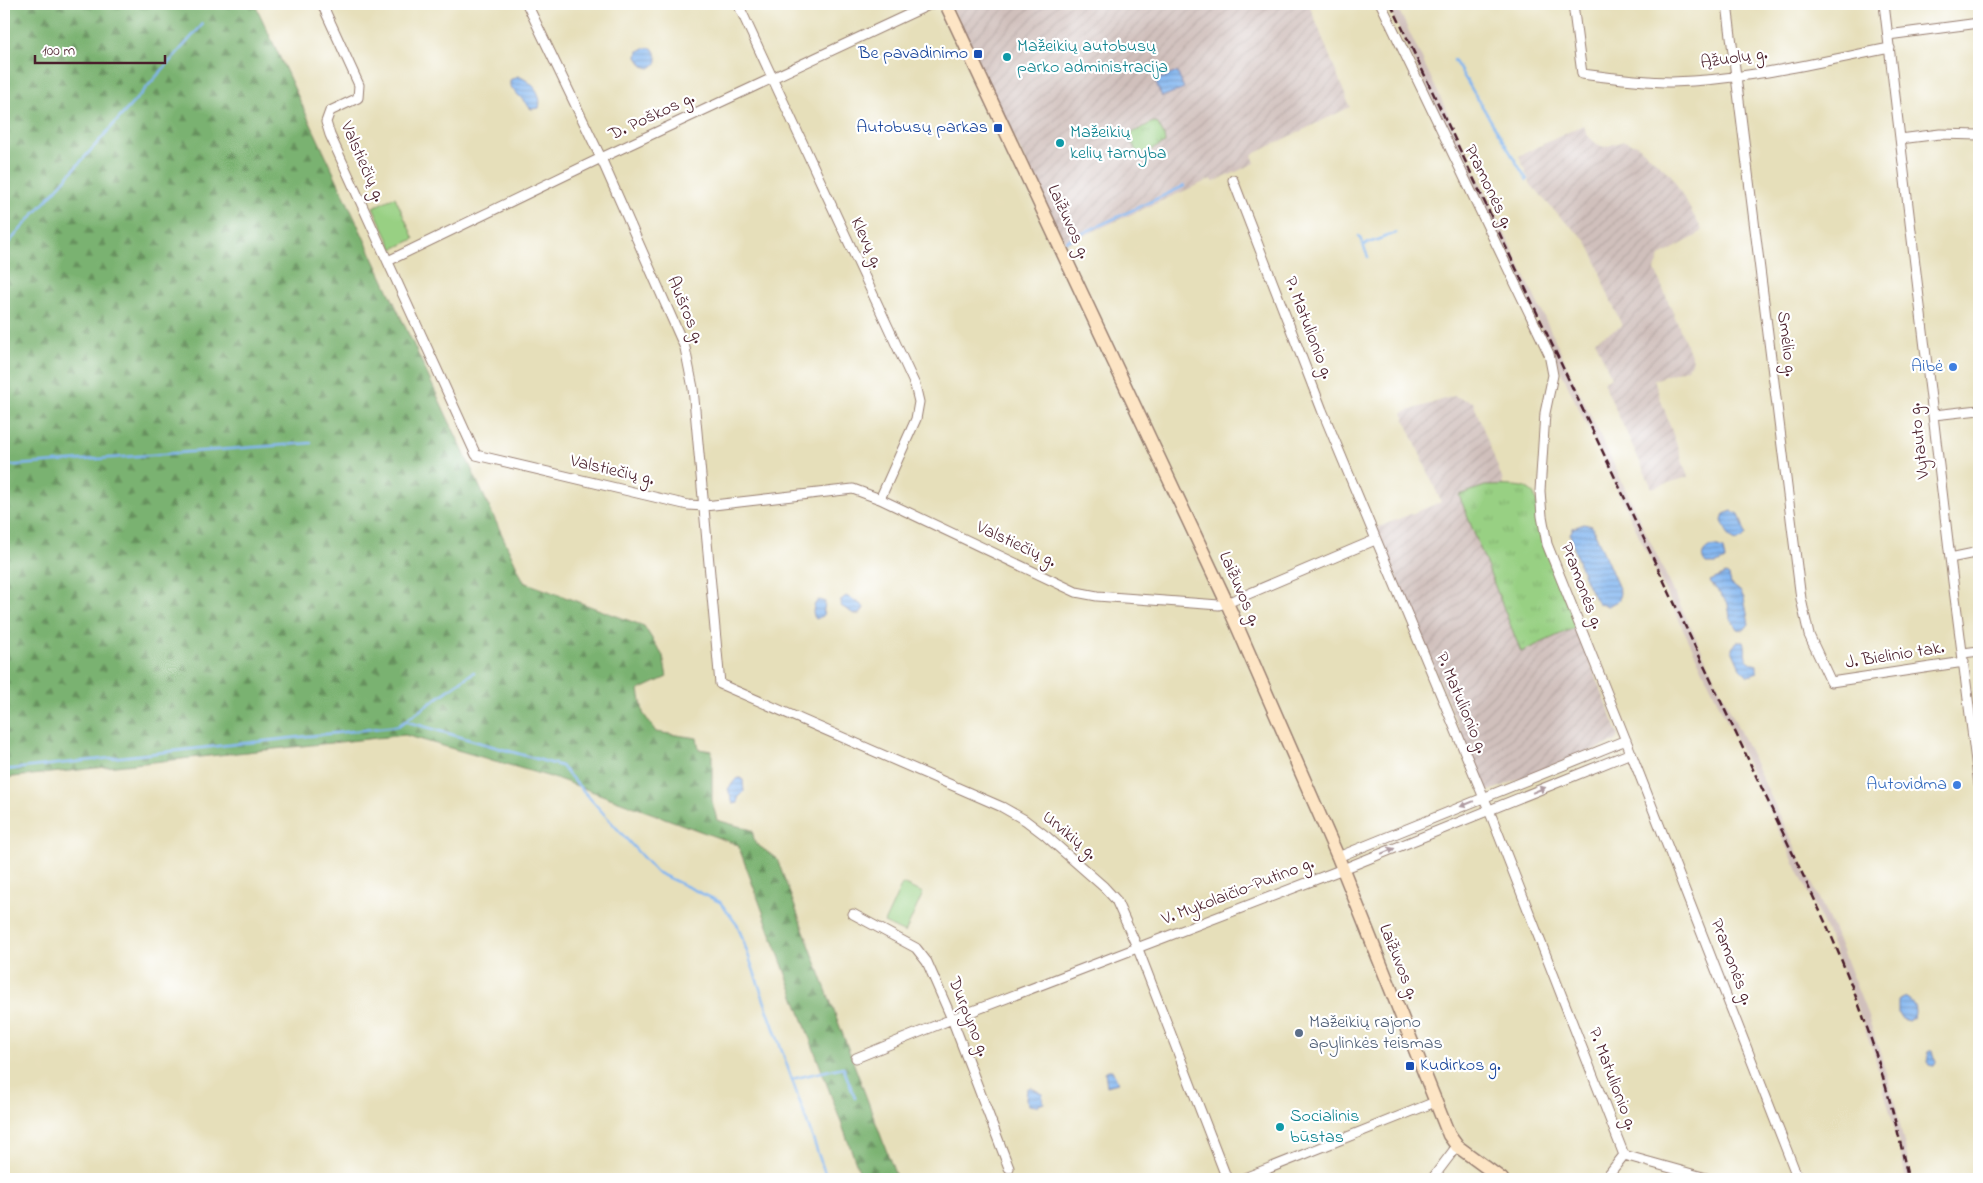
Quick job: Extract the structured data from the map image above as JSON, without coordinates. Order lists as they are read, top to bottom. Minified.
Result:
{"streets":{"main road":["Laižuvos g."],"street":["Ąžuolų g.","D. Poškos g.","Valstiečių g.","Pramonės g.","Klevų g.","Aušros g.","P. Matulionio g.","Smėlio g.","Vytauto g.","J. Bielinio tak.","Urvikių g.","V. Mykolaičio-Putino g.","Durpyno g."]},"crossings":[["Ąžuolų g.","Smėlio g."],["Ąžuolų g.","Vytauto g."],["D. Poškos g.","Valstiečių g."],["D. Poškos g.","Klevų g."],["D. Poškos g.","Aušros g."],["Valstiečių g.","Laižuvos g."],["Valstiečių g.","Klevų g."],["Valstiečių g.","Aušros g."],["Pramonės g.","V. Mykolaičio-Putino g."],["Laižuvos g.","V. Mykolaičio-Putino g."],["Aušros g.","Urvikių g."],["P. Matulionio g.","V. Mykolaičio-Putino g."],["Smėlio g.","J. Bielinio tak."],["Vytauto g.","J. Bielinio tak."],["Urvikių g.","V. Mykolaičio-Putino g."],["V. Mykolaičio-Putino g.","Durpyno g."]],"places":{"transit":["Be pavadinimo","Autobusų parkas","Kudirkos g."],"other":["Mažeikių autobusų parko administracija","Mažeikių kelių tarnyba","Aibė","Autovidma","Mažeikių rajono apylinkės teismas","Socialinis būstas"]},"scale_bar":"100 m"}
